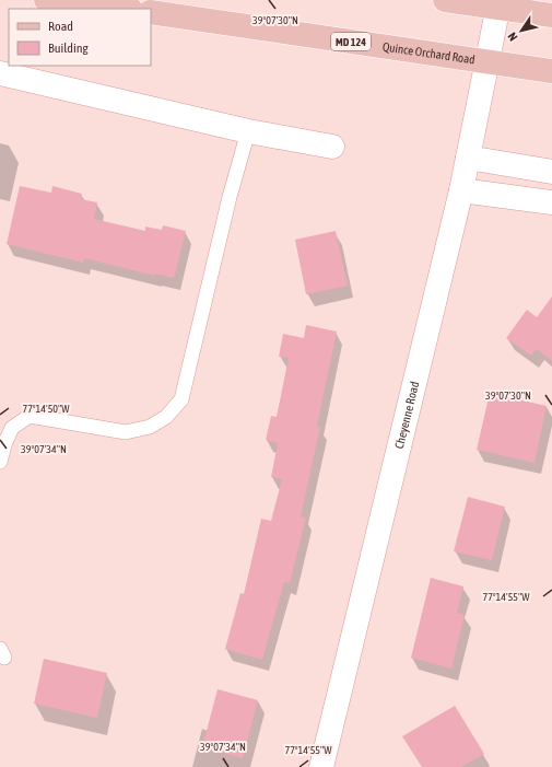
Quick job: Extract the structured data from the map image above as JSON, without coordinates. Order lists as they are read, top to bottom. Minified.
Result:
{"streets":{"main road":["MD 124","Quince Orchard Road"],"street":["Cheyenne Road"]},"crossings":[["Quince Orchard Road","Cheyenne Road"]],"legend":["Road","Building"],"north":"bottom left","coordinates":["39°07'30\"N","77°14'50\"W","39°07'34\"N","77°14'55\"W"]}
